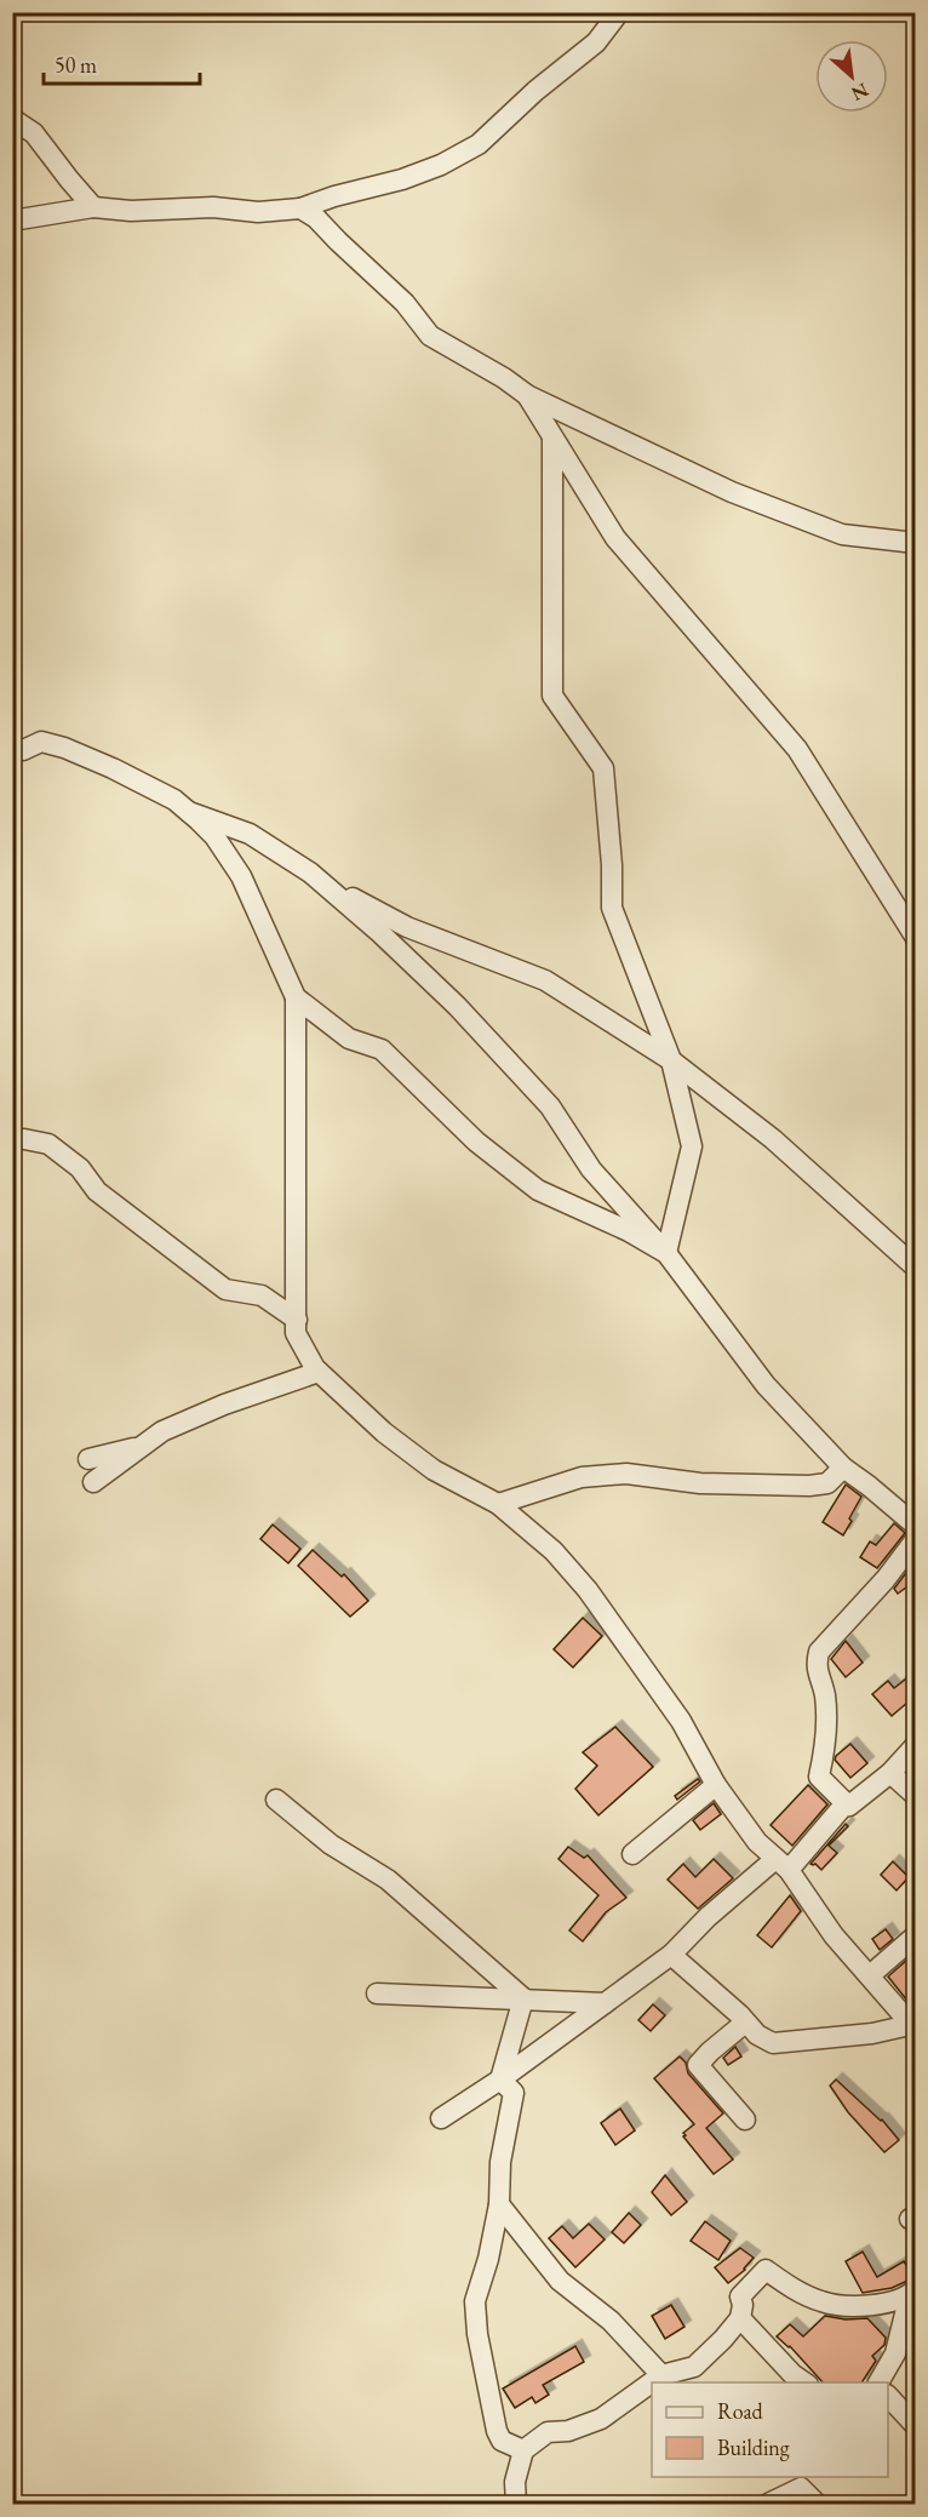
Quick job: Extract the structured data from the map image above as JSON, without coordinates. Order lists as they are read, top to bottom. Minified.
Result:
{"legend":["Road","Building"],"scale_bar":"50 m","north":"bottom right"}
